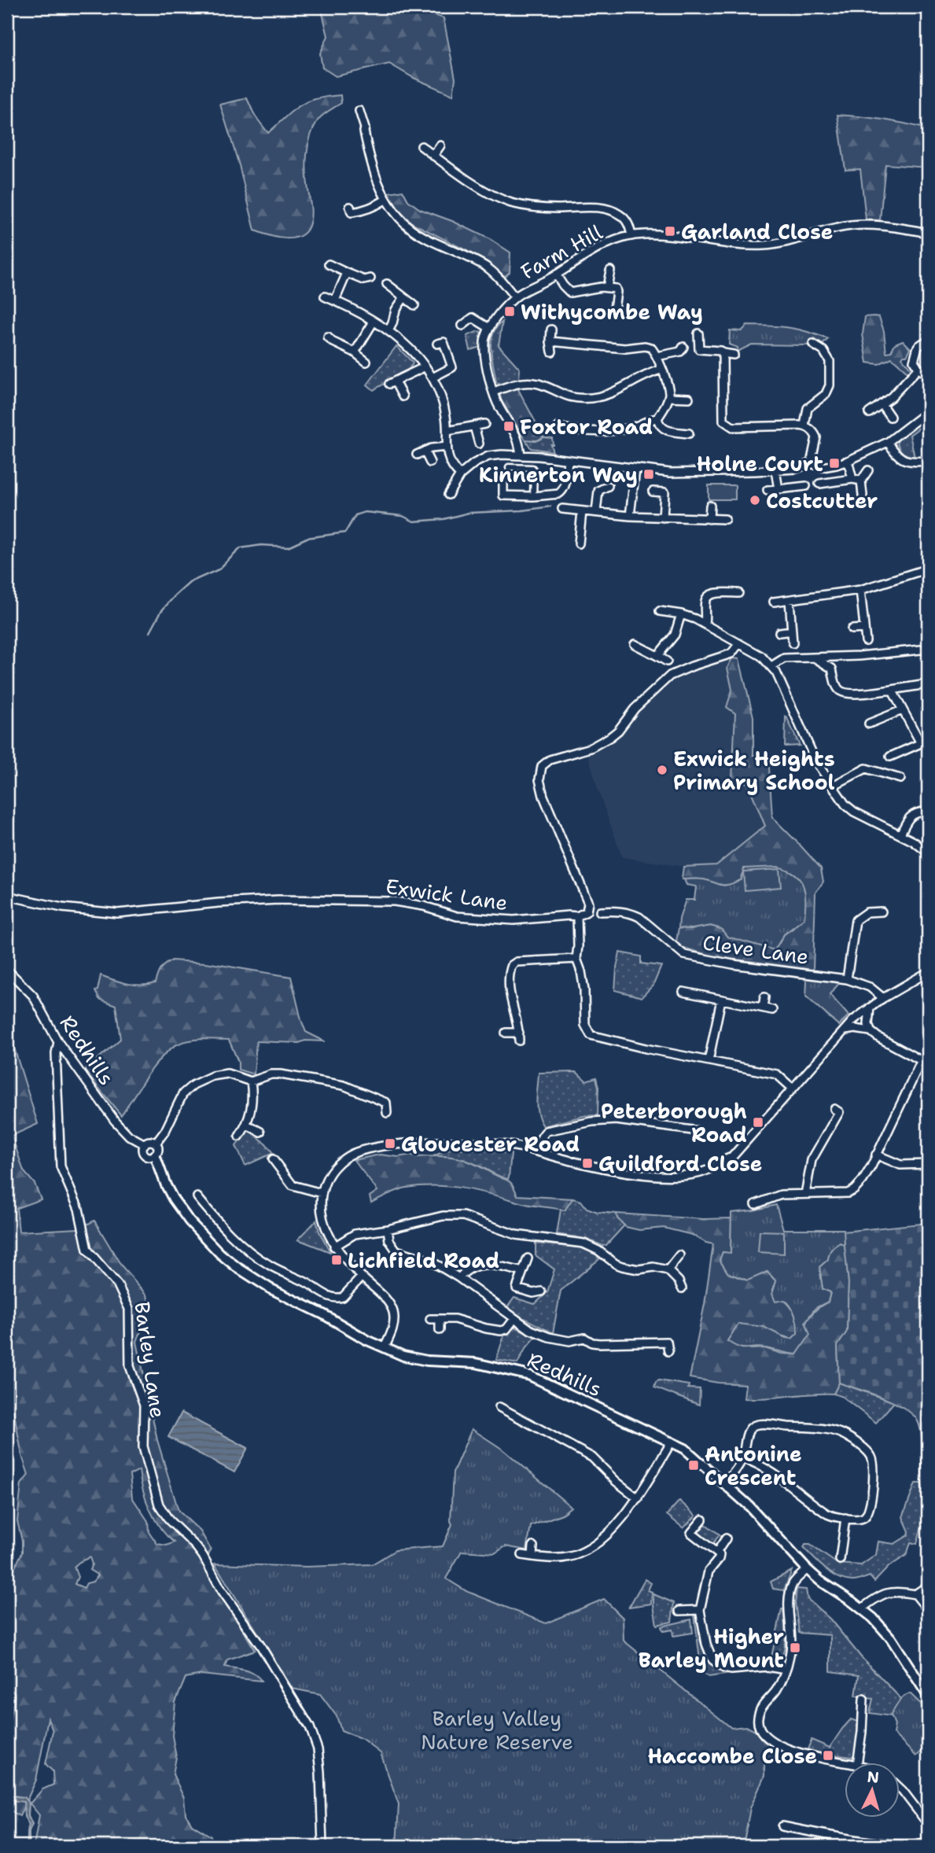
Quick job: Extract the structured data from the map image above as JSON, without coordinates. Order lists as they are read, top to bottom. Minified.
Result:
{"streets":{"street":["Farm Hill","Exwick Lane","Cleve Lane","Redhills","Barley Lane"]},"crossings":[["Redhills","Barley Lane"]],"parks":["Barley Valley Nature Reserve"],"places":{"transit":["Garland Close","Withycombe Way","Foxtor Road","Holne Court","Kinnerton Way","Peterborough Road","Gloucester Road","Guildford Close","Lichfield Road","Antonine Crescent","Higher Barley Mount","Haccombe Close"],"other":["Costcutter","Exwick Heights Primary School"]},"north":"top"}
